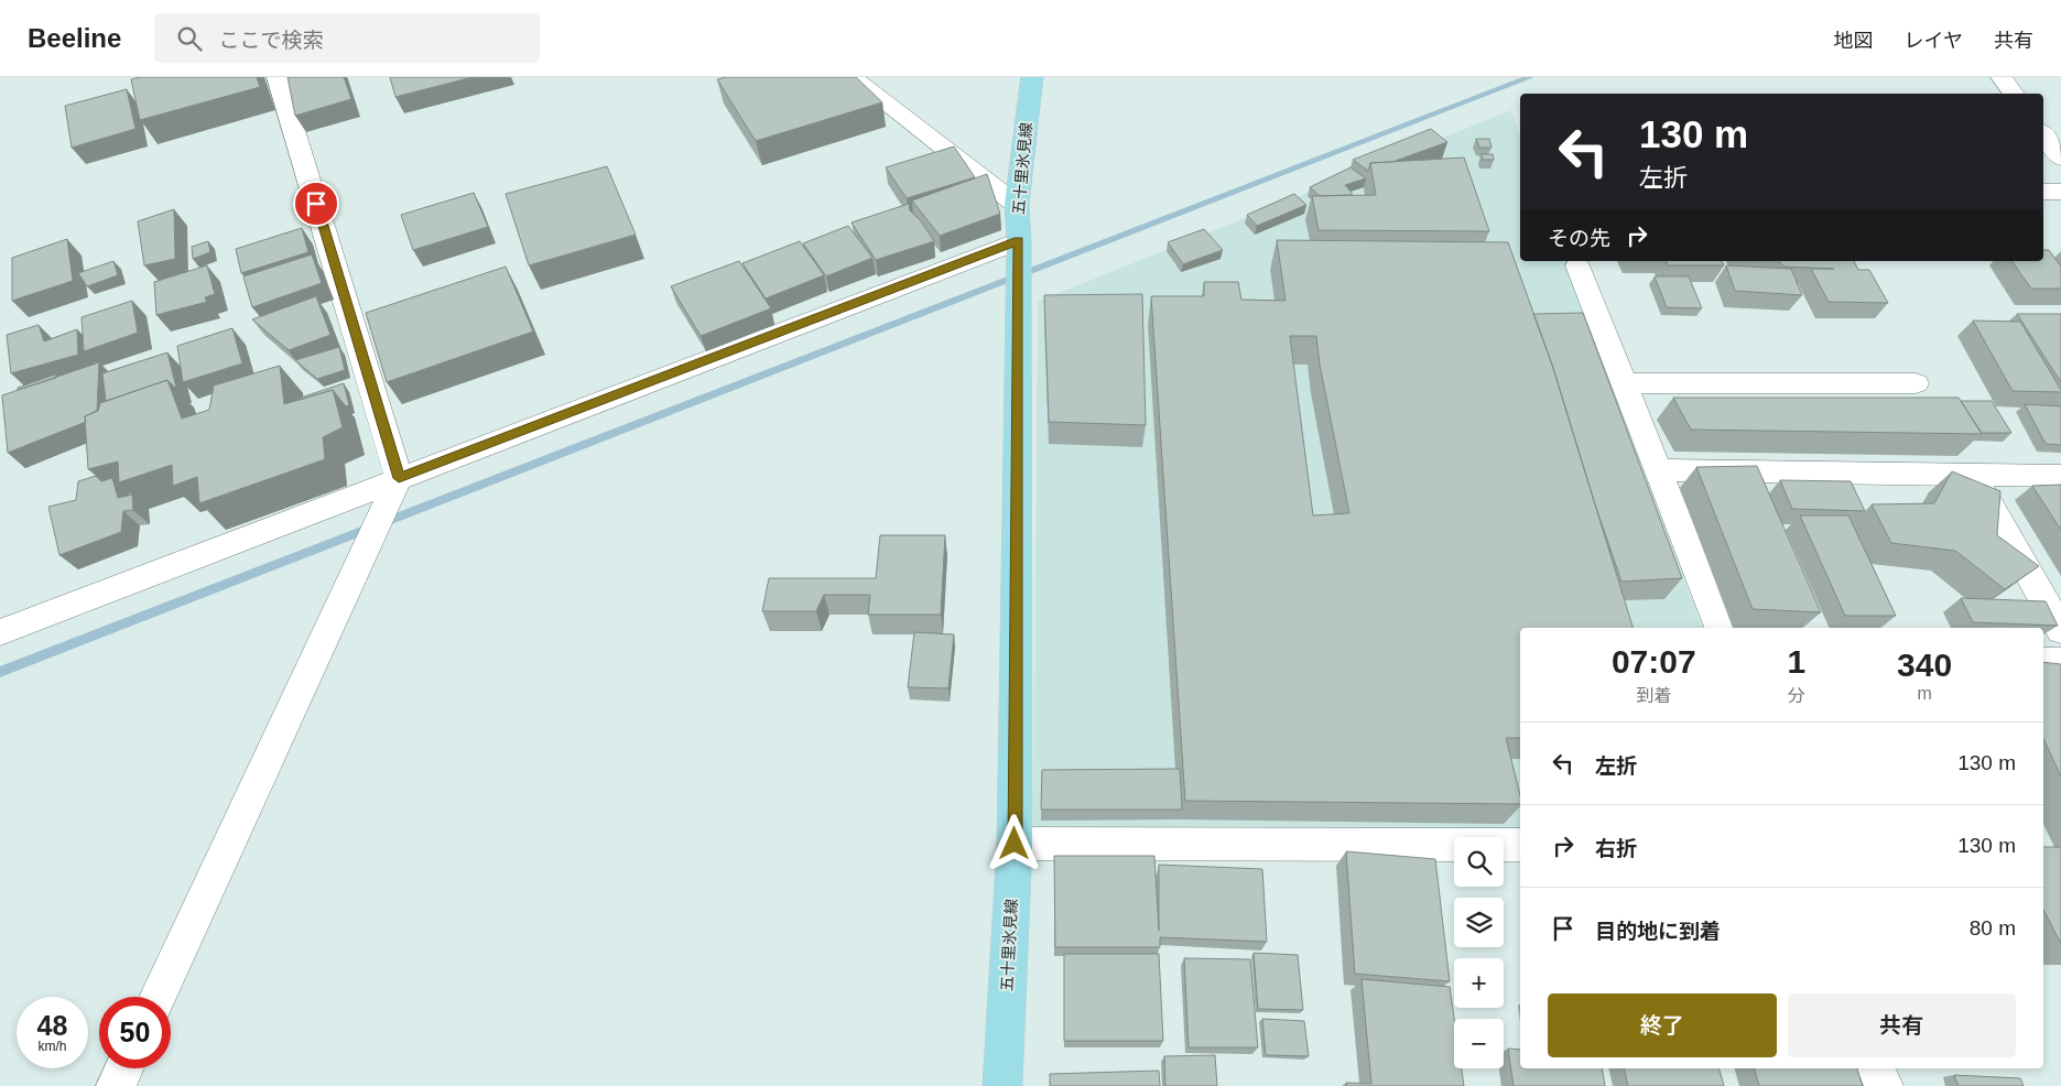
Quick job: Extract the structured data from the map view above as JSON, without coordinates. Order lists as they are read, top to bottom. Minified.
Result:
{"streets":{"main road":["五十里氷見線"]},"page":{"header":"Beeline","search":"ここで検索","nav":["地図","レイヤ","共有"],"turn":["130 m","左折"],"then":"その先","eta":["07:07","到着","1","分","340","m"],"list":[{"name":"左折","value":"130 m"},{"name":"右折","value":"130 m"},{"name":"目的地に到着","value":"80 m"}],"map_buttons":["+","−"],"buttons":["終了","共有"],"speed":"48 km/h","limit":"50"}}
